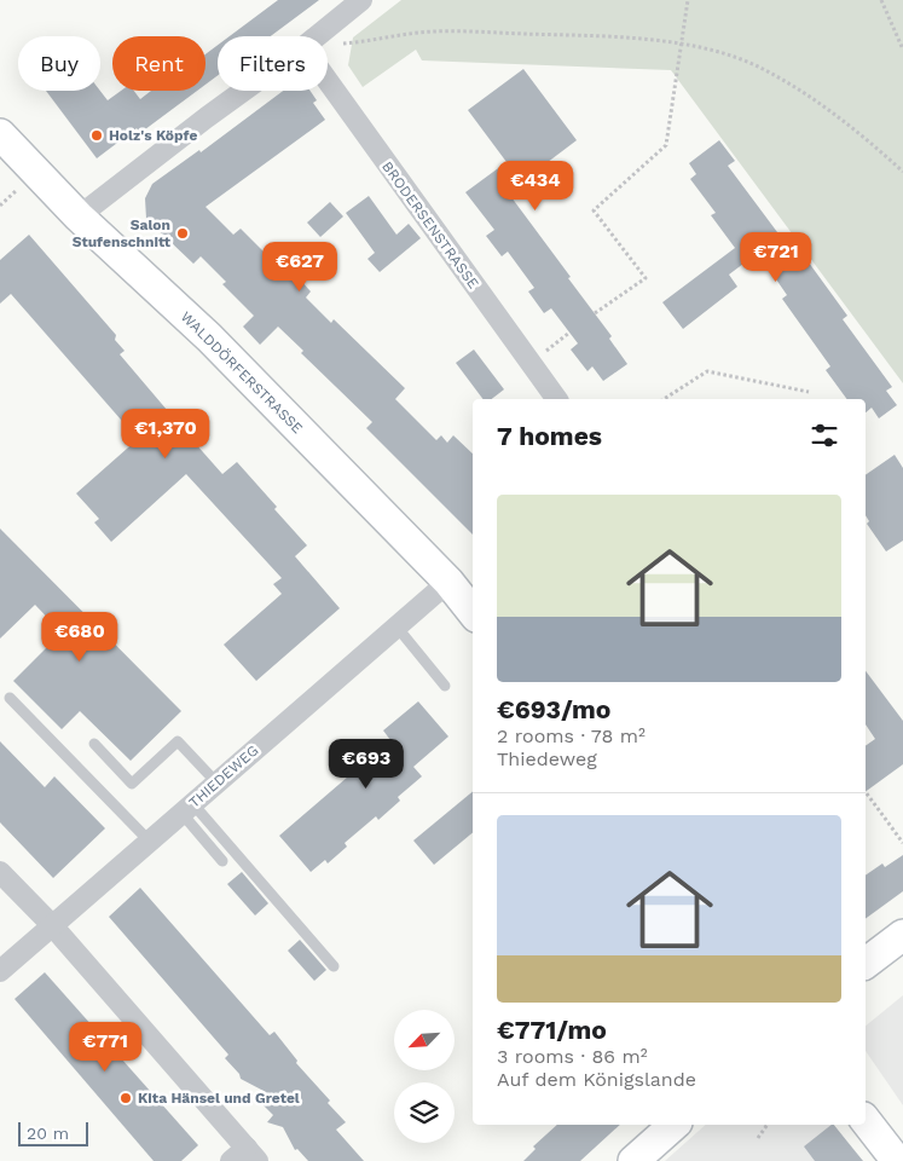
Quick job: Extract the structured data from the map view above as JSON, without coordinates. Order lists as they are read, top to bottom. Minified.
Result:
{"streets":{"street":["BRODERSENSTRASSE","WALDDÖRFERSTRASSE","THIEDEWEG"]},"crossings":[["WALDDÖRFERSTRASSE","THIEDEWEG"]],"places":["Holz's Köpfe","Salon Stufenschnitt","Kita Hänsel und Gretel"],"scale_bar":"20 m","north":"bottom left","page":{"chip":["Buy","Rent","Filters"],"price":["€434","€721","€627","€1,370","€680","€693","€771"],"heading":"7 homes","list":[{"name":"€693/mo","note":"2 rooms · 78 m² · Thiedeweg"},{"name":"€771/mo","note":"3 rooms · 86 m² · Auf dem Königslande"}],"scale":"20 m"}}
